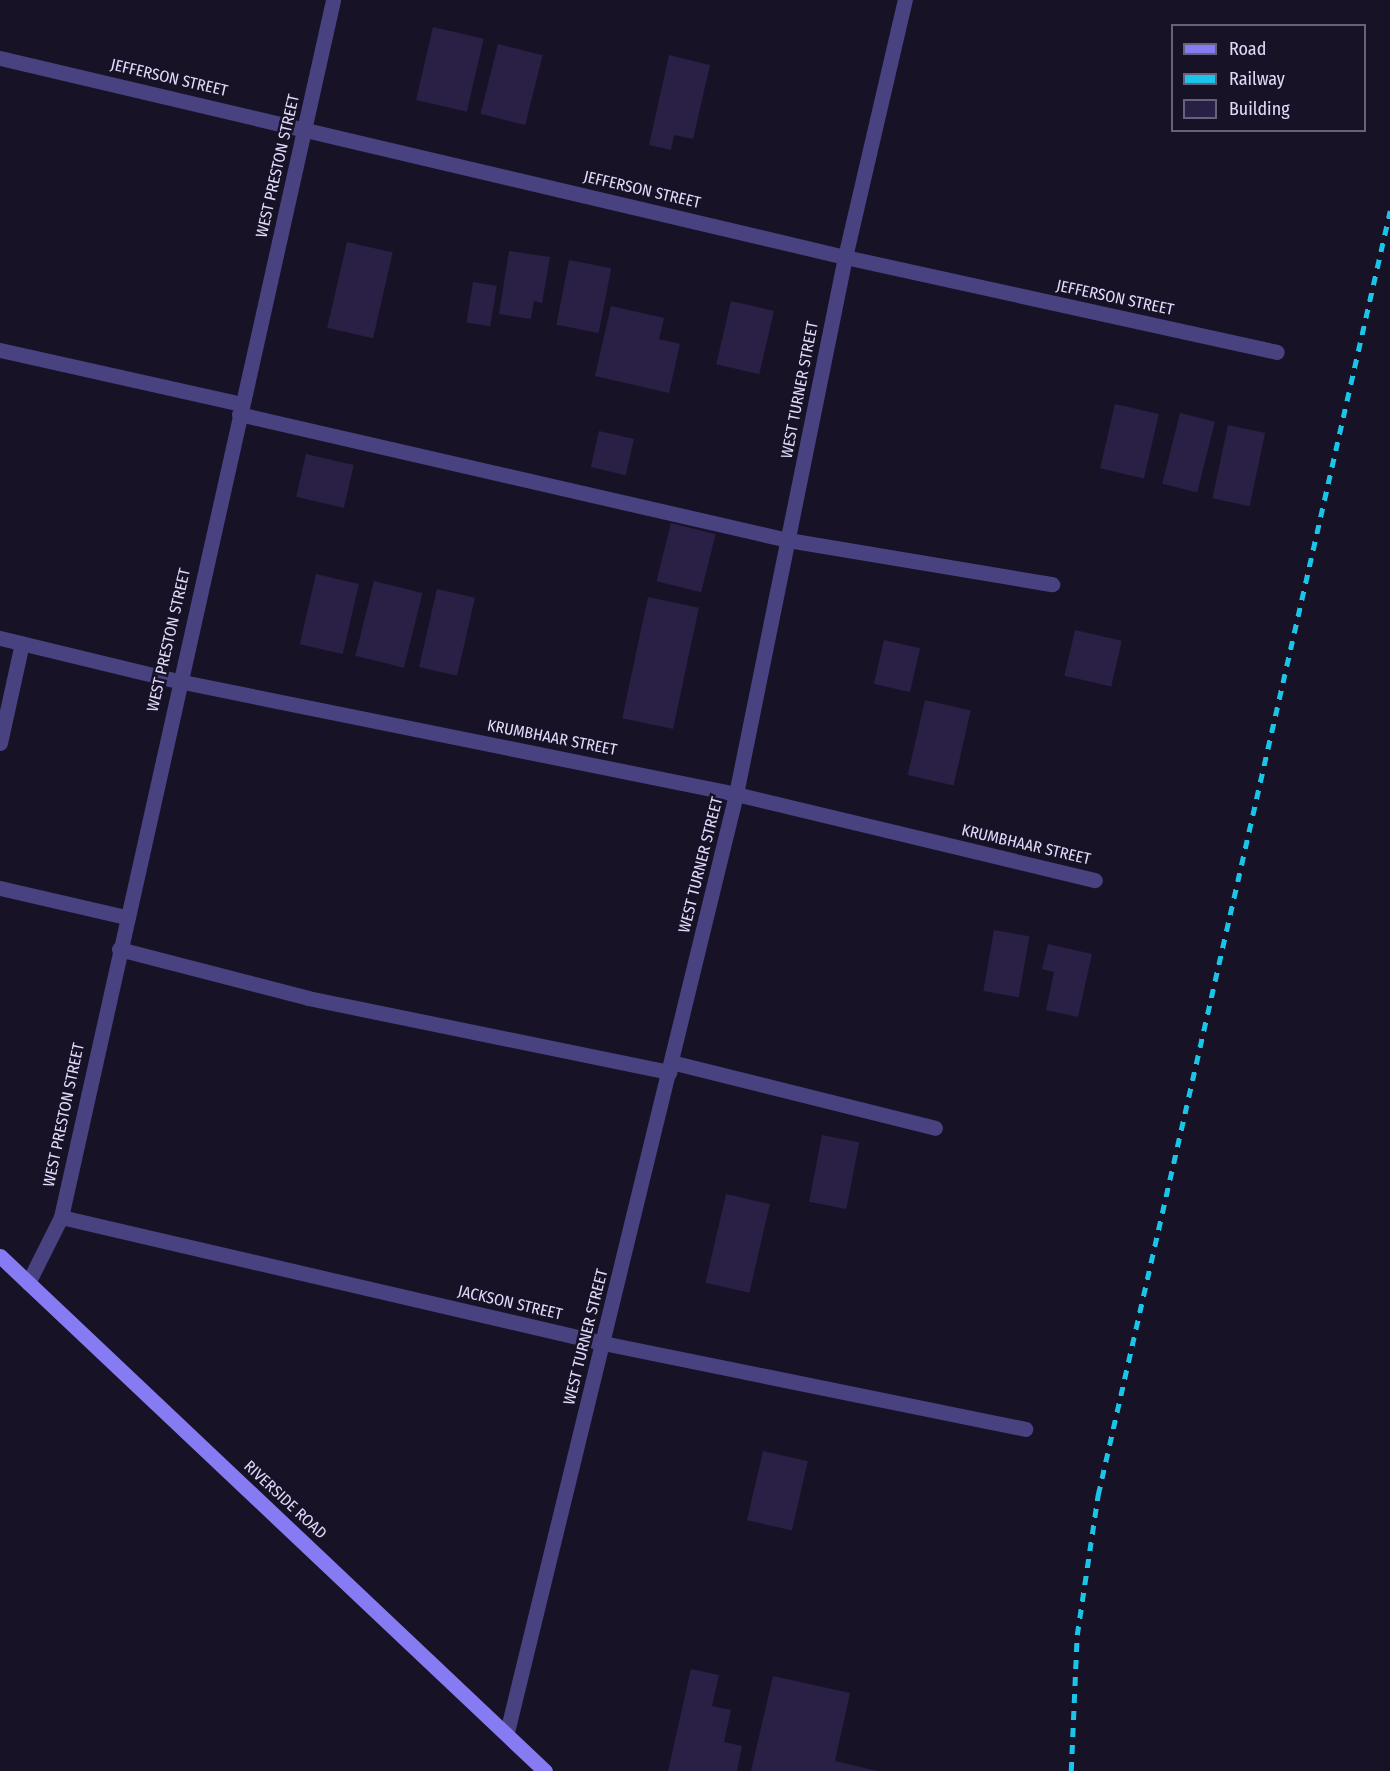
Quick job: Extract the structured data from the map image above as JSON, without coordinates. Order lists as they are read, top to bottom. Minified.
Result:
{"streets":{"main road":["RIVERSIDE ROAD"],"street":["JEFFERSON STREET","WEST PRESTON STREET","WEST TURNER STREET","KRUMBHAAR STREET","JACKSON STREET"]},"crossings":[["JEFFERSON STREET","WEST PRESTON STREET"],["JEFFERSON STREET","WEST TURNER STREET"],["WEST PRESTON STREET","KRUMBHAAR STREET"],["WEST PRESTON STREET","JACKSON STREET"],["WEST PRESTON STREET","RIVERSIDE ROAD"],["WEST TURNER STREET","KRUMBHAAR STREET"],["WEST TURNER STREET","JACKSON STREET"],["WEST TURNER STREET","RIVERSIDE ROAD"]],"legend":["Road","Railway","Building"]}
